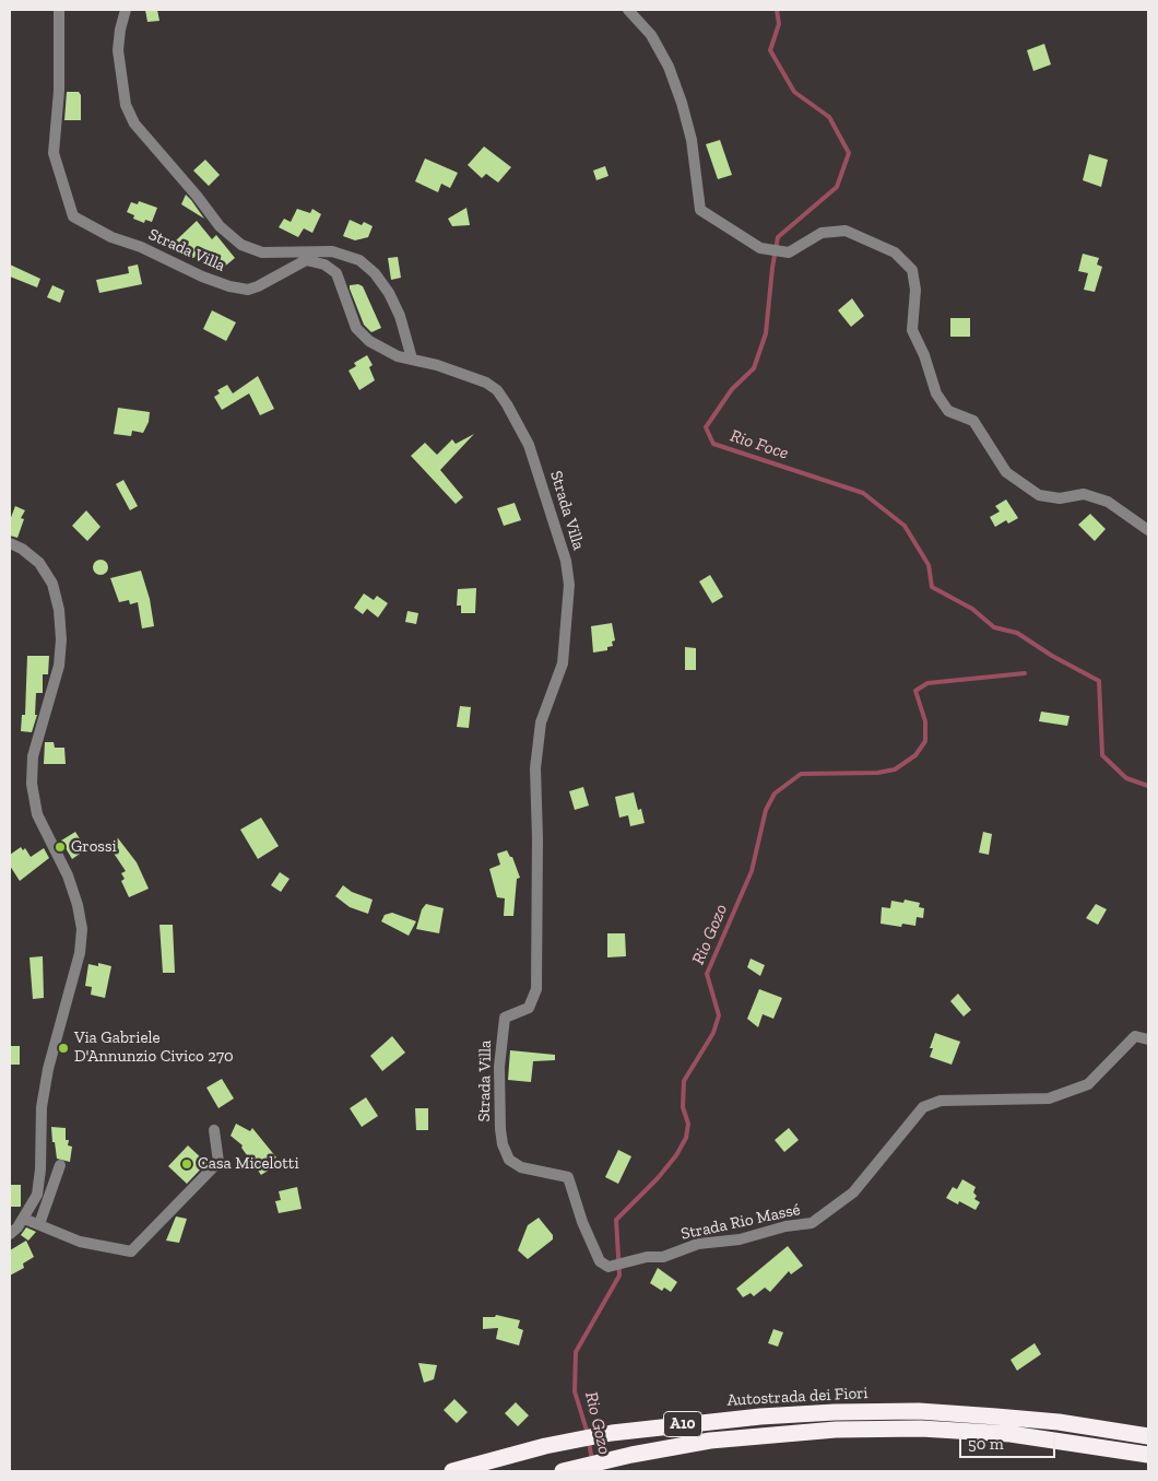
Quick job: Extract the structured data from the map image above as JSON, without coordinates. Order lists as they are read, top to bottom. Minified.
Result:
{"streets":{"highway":["Autostrada dei Fiori","A10"],"street":["Strada Villa","Strada Rio Massé"]},"crossings":[["Strada Villa","Strada Rio Massé"]],"water":["Rio Foce","Rio Gozo"],"places":["Grossi","Via Gabriele D'Annunzio Civico 270","Casa Micelotti"],"scale_bar":"50 m"}
